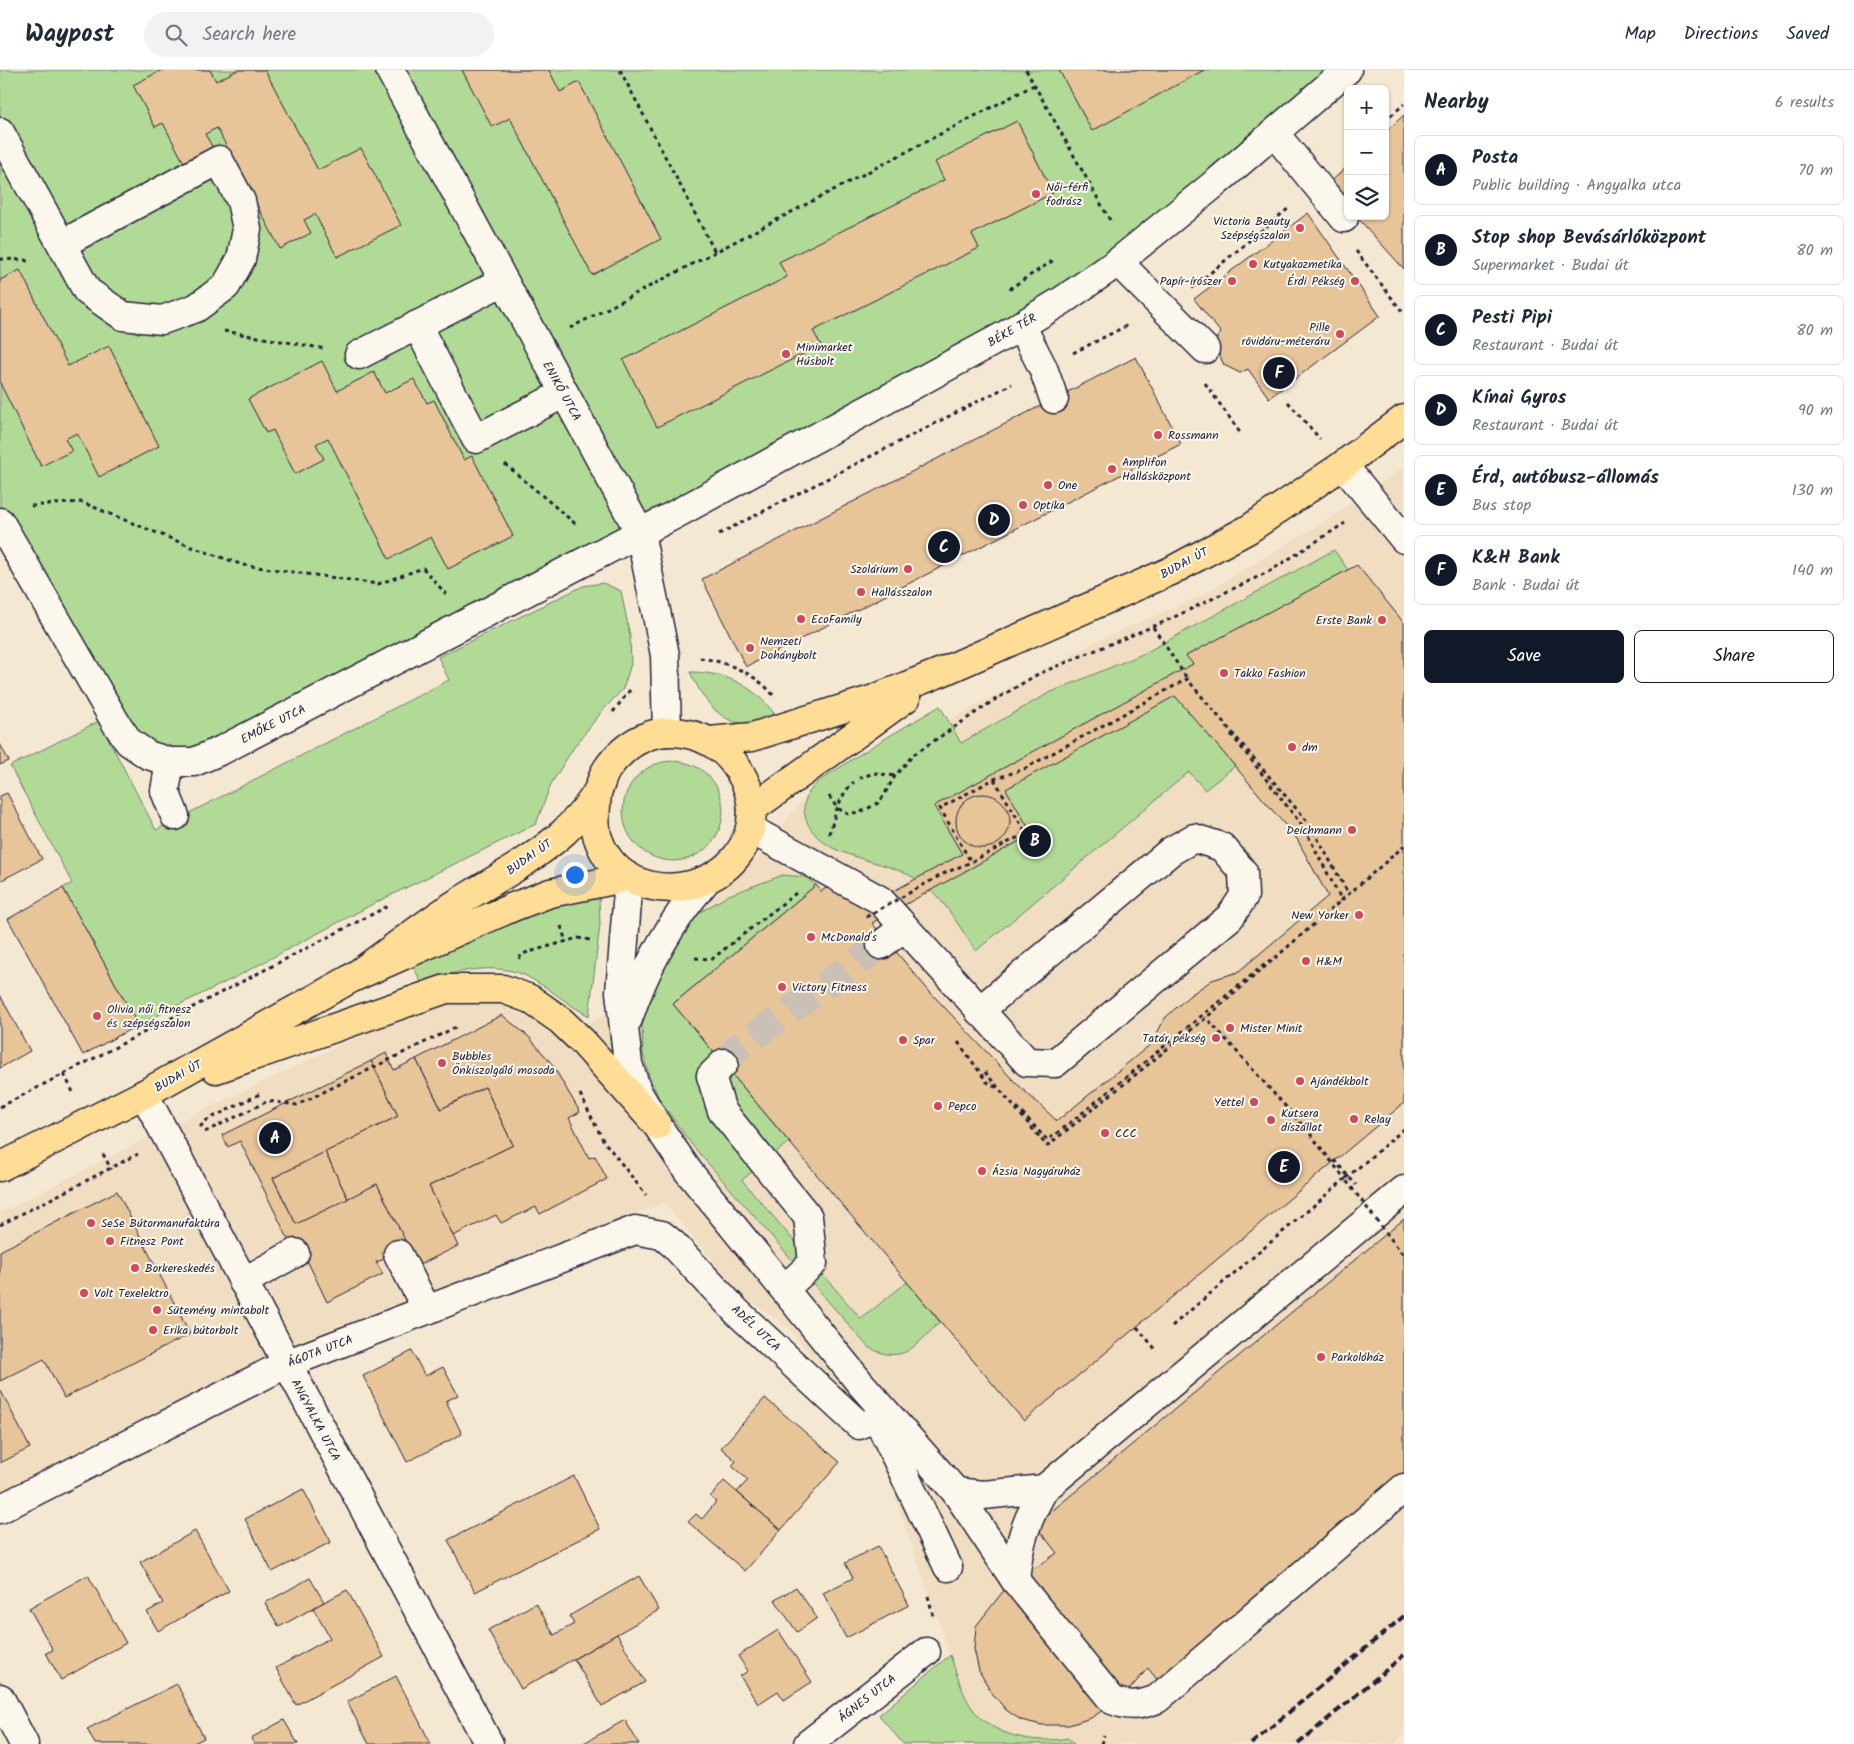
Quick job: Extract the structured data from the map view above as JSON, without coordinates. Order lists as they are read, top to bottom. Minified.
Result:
{"streets":{"main road":["BUDAI ÚT"],"street":["BÉKE TÉR","ENIKŐ UTCA","EMŐKE UTCA","ADÉL UTCA","ÁGOTA UTCA","ANGYALKA UTCA","ÁGNES UTCA"]},"crossings":[["BÉKE TÉR","ENIKŐ UTCA"],["BÉKE TÉR","EMŐKE UTCA"],["ENIKŐ UTCA","BUDAI ÚT"],["ENIKŐ UTCA","EMŐKE UTCA"],["BUDAI ÚT","ANGYALKA UTCA"],["ADÉL UTCA","ÁGOTA UTCA"],["ÁGOTA UTCA","ANGYALKA UTCA"]],"places":["Női-férfi fodrász","Victoria Beauty Szépségszalon","Kutyakozmetika","Papír-írószer","Érdi Pékség","Pille rövidáru-méteráru","Minimarket Húsbolt","Rossmann","Amplifon Hallásközpont","One","Optika","Szolárium","Hallásszalon","EcoFamily","Erste Bank","Nemzeti Dohánybolt","Takko Fashion","dm","Deichmann","New Yorker","McDonald's","H&M","Victory Fitness","Olivia női fitnesz és szépségszalon","Mister Minit","Tatár pékség","Spar","Bubbles Önkiszolgáló mosoda","Ajándékbolt","Yettel","Pepco","Relay","Kutsera díszállat","CCC","Ázsia Nagyáruház","SeSe Bútormanufaktúra","Fitnesz Pont","Borkereskedés","Volt Texelektro","Sütemény mintabolt","Erika bútorbolt","Parkolóház"],"page":{"header":"Waypost","search":"Search here","nav":["Map","Directions","Saved"],"heading":["Nearby","6 results"],"map_buttons":["+","−"],"list":[{"mark":"A","name":"Posta","note":"Public building · Angyalka utca","value":"70 m"},{"mark":"B","name":"Stop shop Bevásárlóközpont","note":"Supermarket · Budai út","value":"80 m"},{"mark":"C","name":"Pesti Pipi","note":"Restaurant · Budai út","value":"80 m"},{"mark":"D","name":"Kínai Gyros","note":"Restaurant · Budai út","value":"90 m"},{"mark":"E","name":"Érd, autóbusz-állomás","note":"Bus stop","value":"130 m"},{"mark":"F","name":"K&H Bank","note":"Bank · Budai út","value":"140 m"}],"pins":["F","D","C","B","A","E"],"buttons":["Save","Share"]}}
